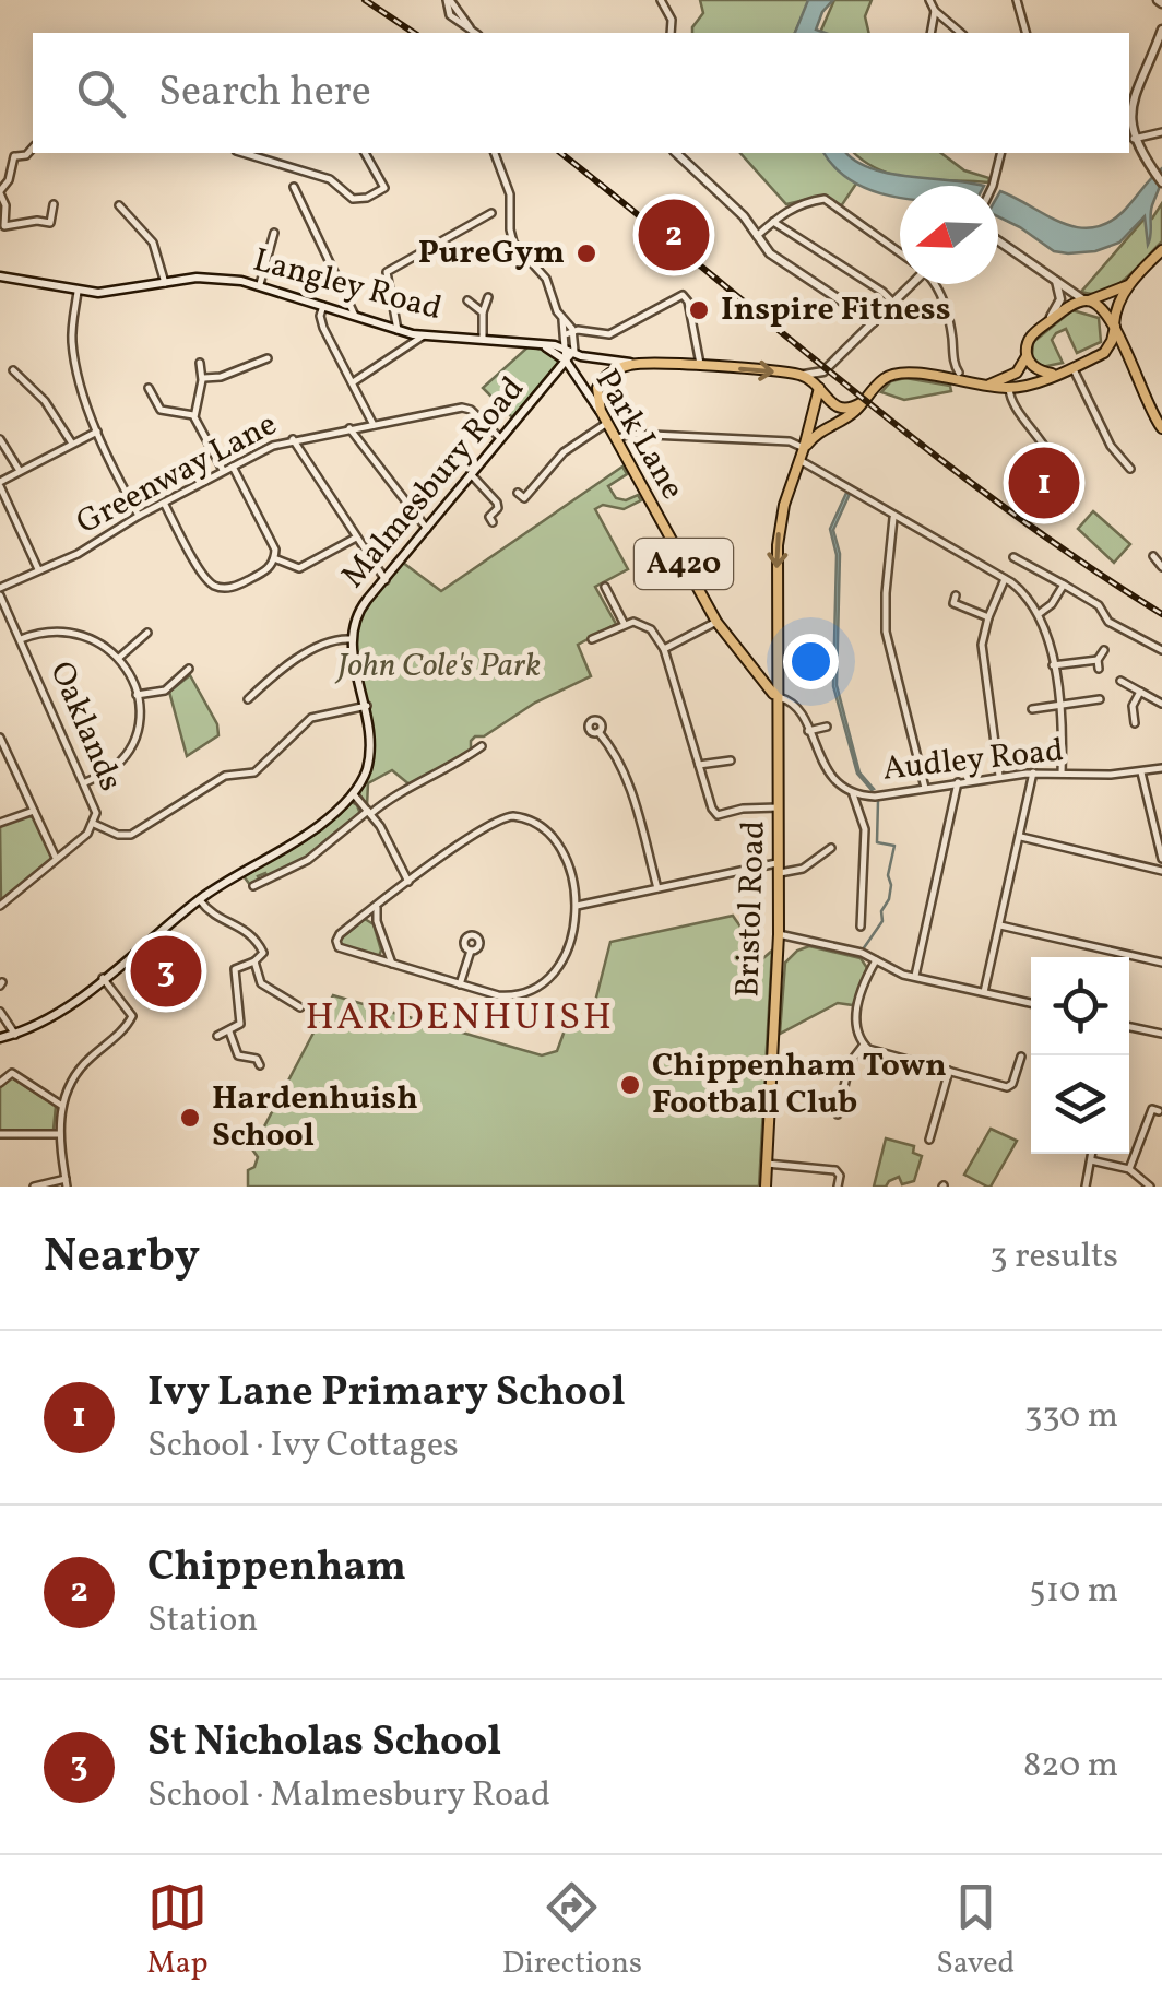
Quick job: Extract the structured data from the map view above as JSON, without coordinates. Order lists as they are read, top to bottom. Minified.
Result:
{"streets":{"main road":["Langley Road","Park Lane","Malmesbury Road","A420","Bristol Road"],"street":["Greenway Lane","Oaklands","Audley Road"]},"crossings":[["Langley Road","Park Lane"],["Langley Road","Malmesbury Road"],["Park Lane","Malmesbury Road"],["Park Lane","A420"],["Park Lane","Audley Road"],["Park Lane","Bristol Road"],["Greenway Lane","Malmesbury Road"],["Greenway Lane","Oaklands"],["A420","Audley Road"],["A420","Bristol Road"],["Audley Road","Bristol Road"]],"districts":["HARDENHUISH"],"parks":["John Cole's Park"],"places":["PureGym","Inspire Fitness","Chippenham Town Football Club","Hardenhuish School"],"north":"left","page":{"search":"Search here","pins":["2","1","3"],"heading":["Nearby","3 results"],"list":[{"mark":"1","name":"Ivy Lane Primary School","note":"School · Ivy Cottages","value":"330 m"},{"mark":"2","name":"Chippenham","note":"Station","value":"510 m"},{"mark":"3","name":"St Nicholas School","note":"School · Malmesbury Road","value":"820 m"}],"nav":["Map","Directions","Saved"]}}
